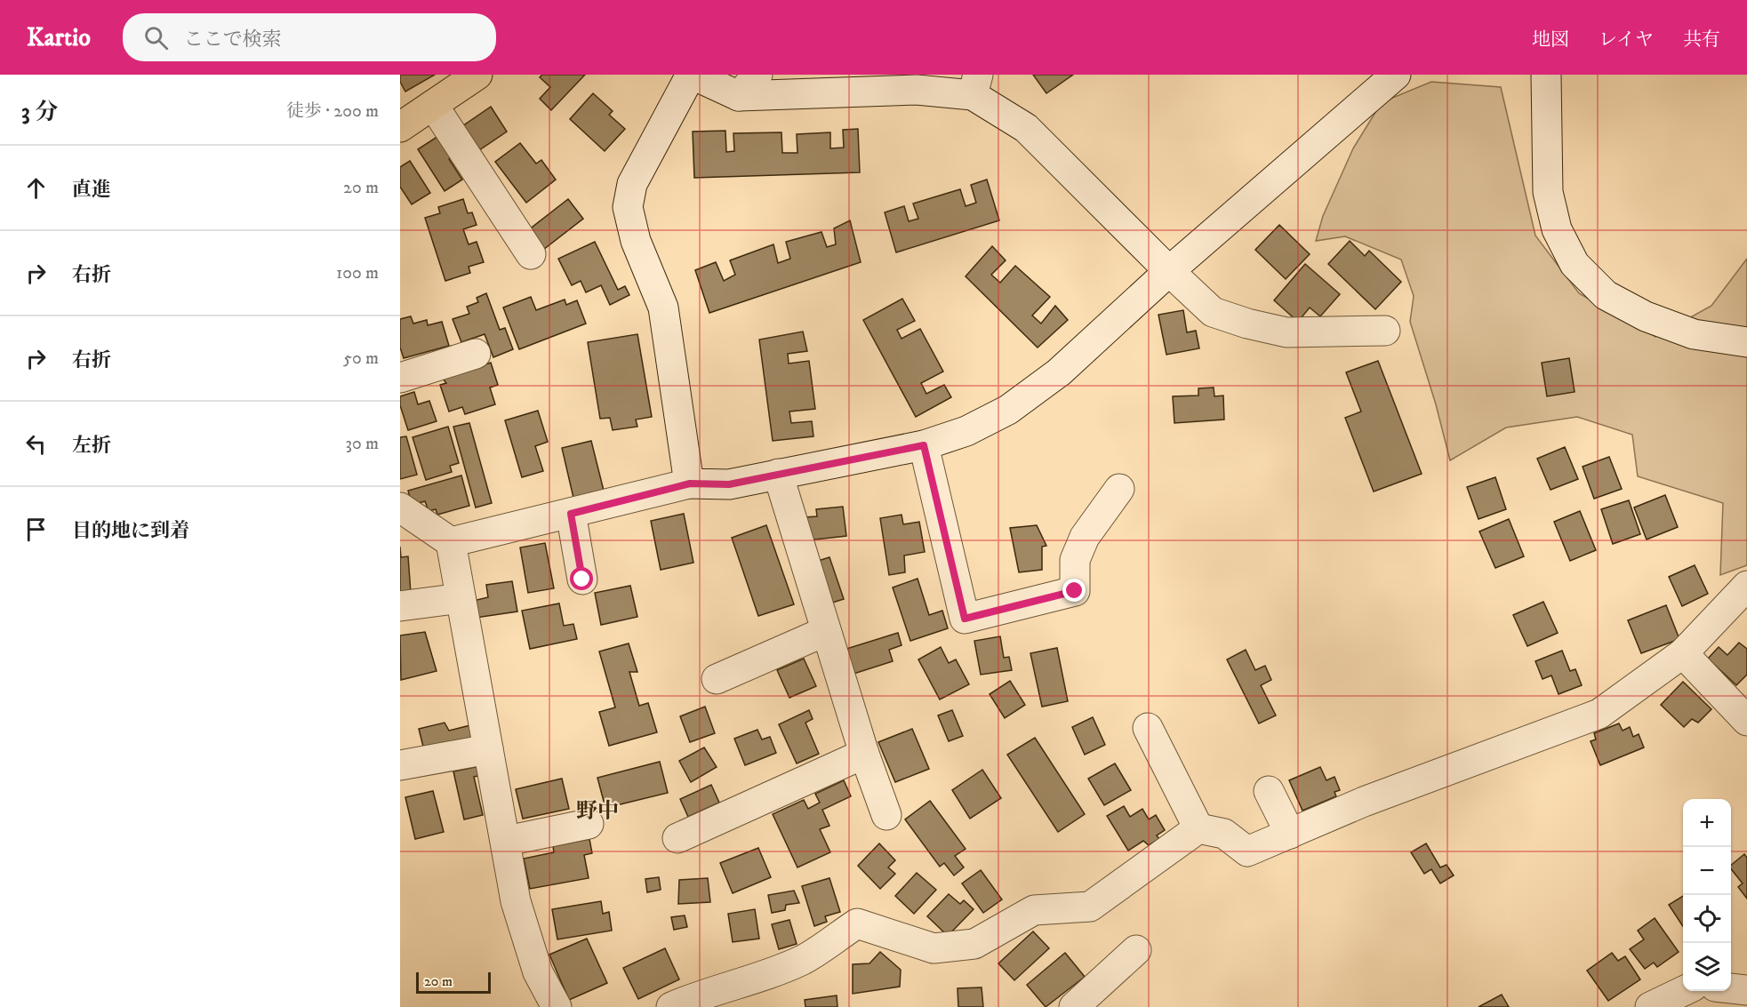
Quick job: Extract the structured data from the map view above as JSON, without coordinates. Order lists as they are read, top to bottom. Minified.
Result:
{"districts":["野中"],"scale_bar":"20 m","page":{"header":"Kartio","search":"ここで検索","nav":["地図","レイヤ","共有"],"heading":["3 分","徒歩 · 200 m"],"list":[["直進","20 m"],["右折","100 m"],["右折","50 m"],["左折","30 m"],"目的地に到着"],"map_buttons":["+","−"],"scale":"20 m"}}
